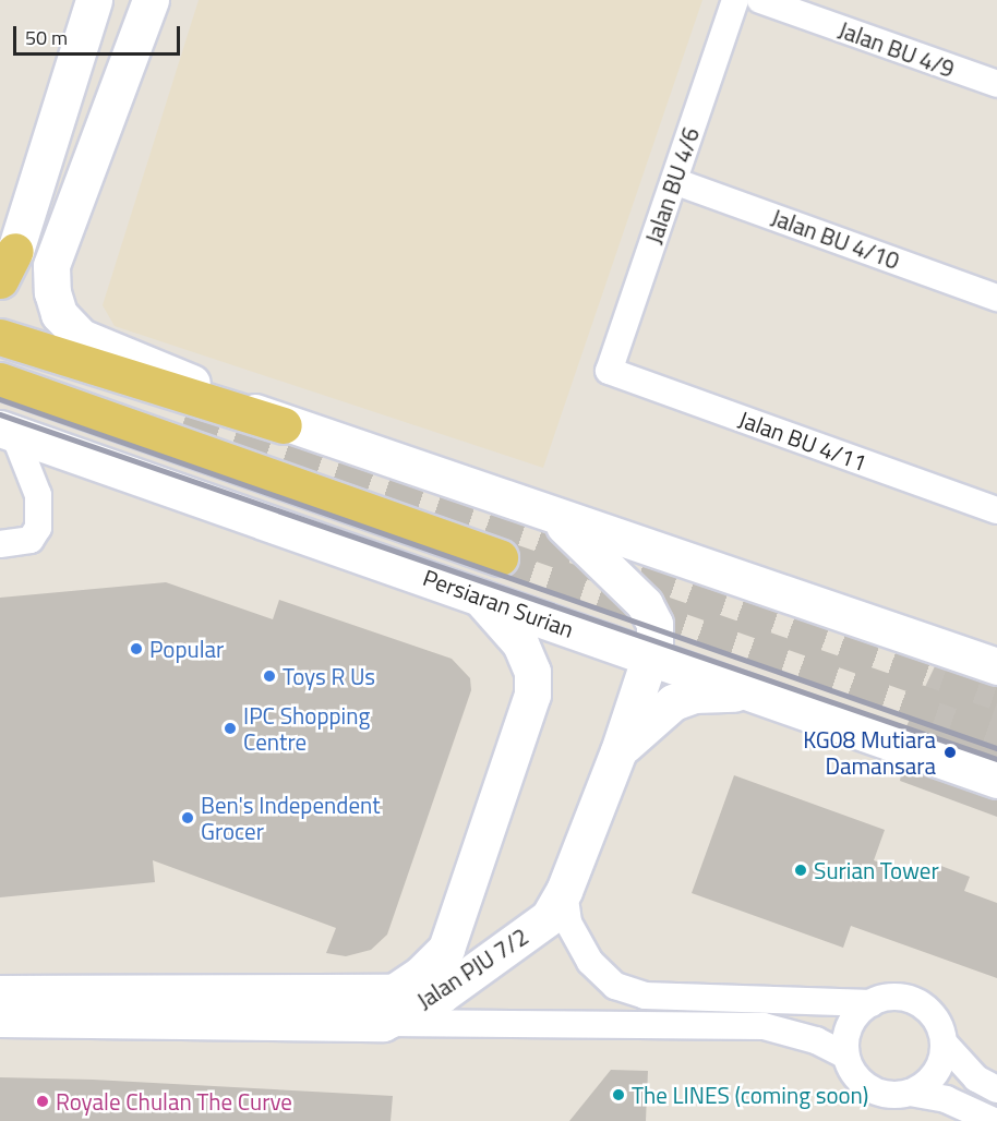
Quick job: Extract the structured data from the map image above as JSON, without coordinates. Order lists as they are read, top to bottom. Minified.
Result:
{"streets":{"main road":["Persiaran Surian"],"street":["Jalan BU 4/9","Jalan BU 4/6","Jalan BU 4/10","Jalan BU 4/11","Jalan PJU 7/2"]},"crossings":[["Jalan BU 4/6","Jalan BU 4/10"],["Jalan BU 4/6","Jalan BU 4/11"],["Persiaran Surian","Jalan PJU 7/2"]],"places":["Popular","Toys R Us","IPC Shopping Centre","KG08 Mutiara Damansara","Ben's Independent Grocer","Surian Tower","The LINES (coming soon)","Royale Chulan The Curve"],"scale_bar":"50 m"}
